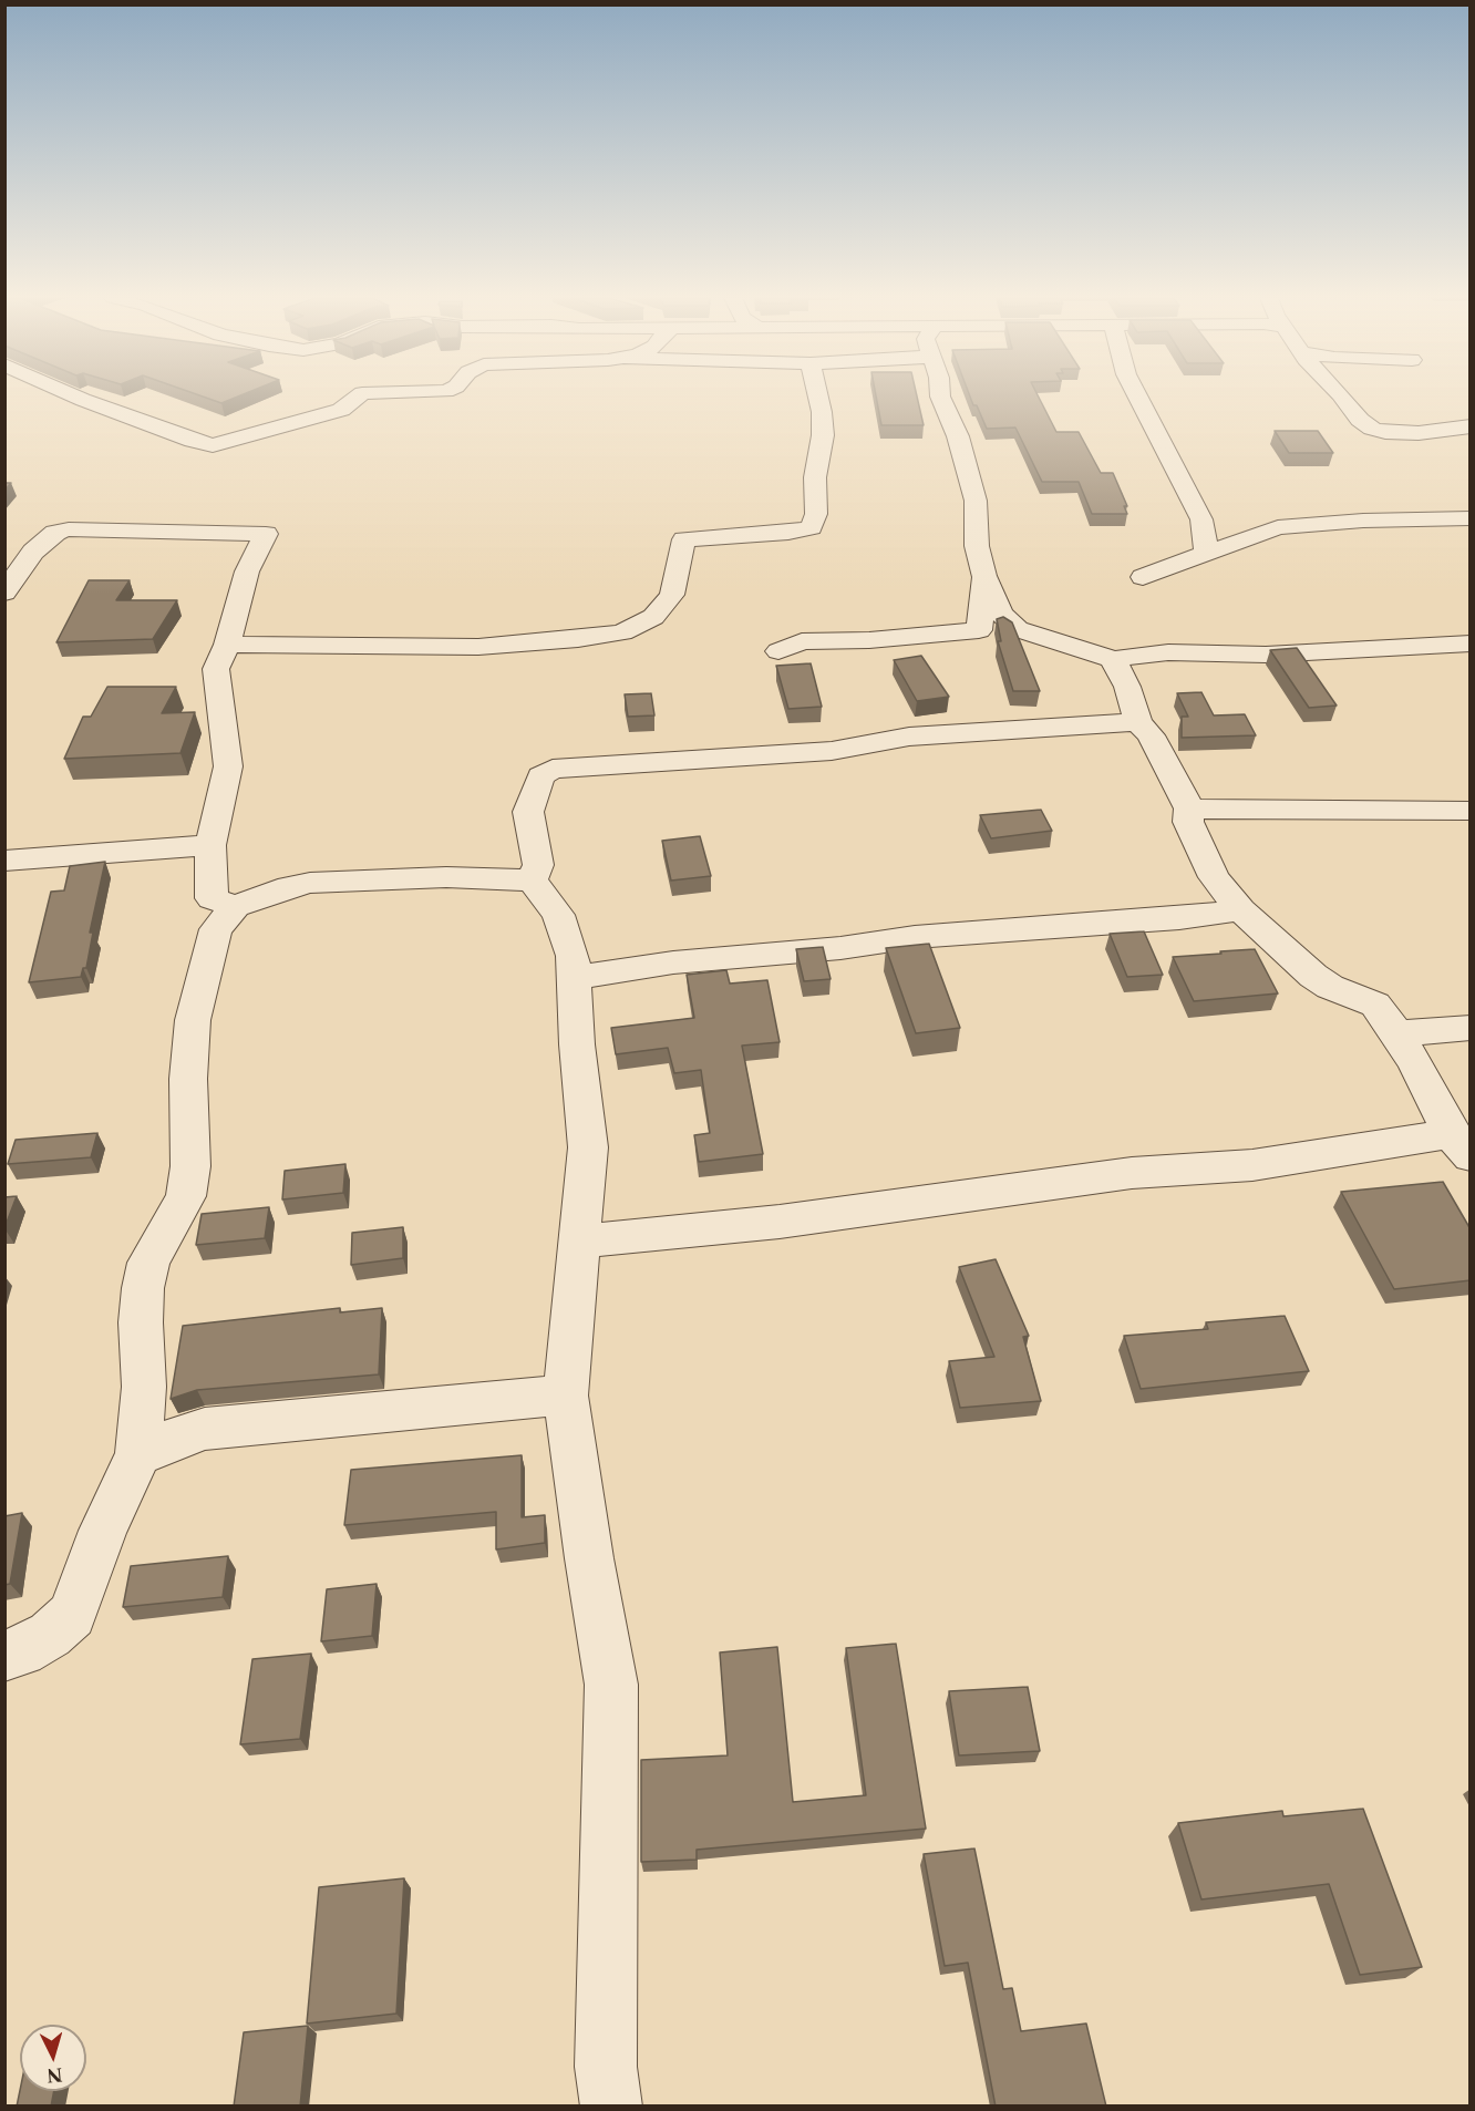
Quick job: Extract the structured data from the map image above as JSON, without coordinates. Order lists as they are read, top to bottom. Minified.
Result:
{"north":"bottom"}
